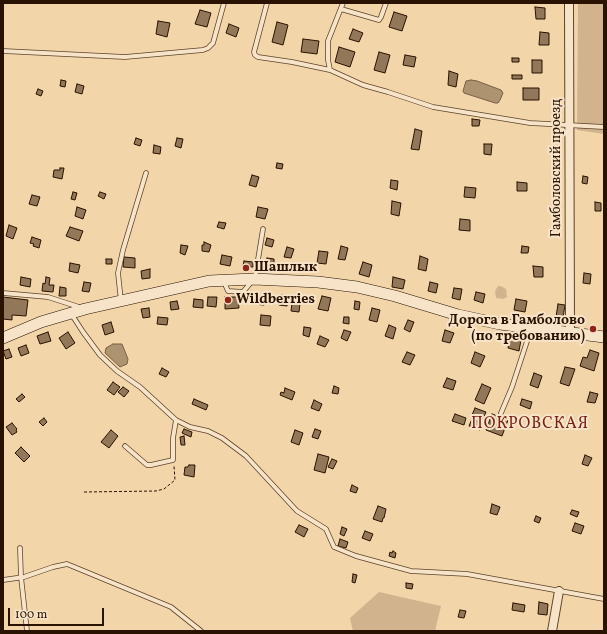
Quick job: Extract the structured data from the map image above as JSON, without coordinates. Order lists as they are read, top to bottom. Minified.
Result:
{"streets":{"street":["Гамболовский проезд"]},"districts":["ПОКРОВСКАЯ"],"places":["Шашлык","Wildberries","Дорога в Гамболово (по требованию)"],"scale_bar":"100 m"}
